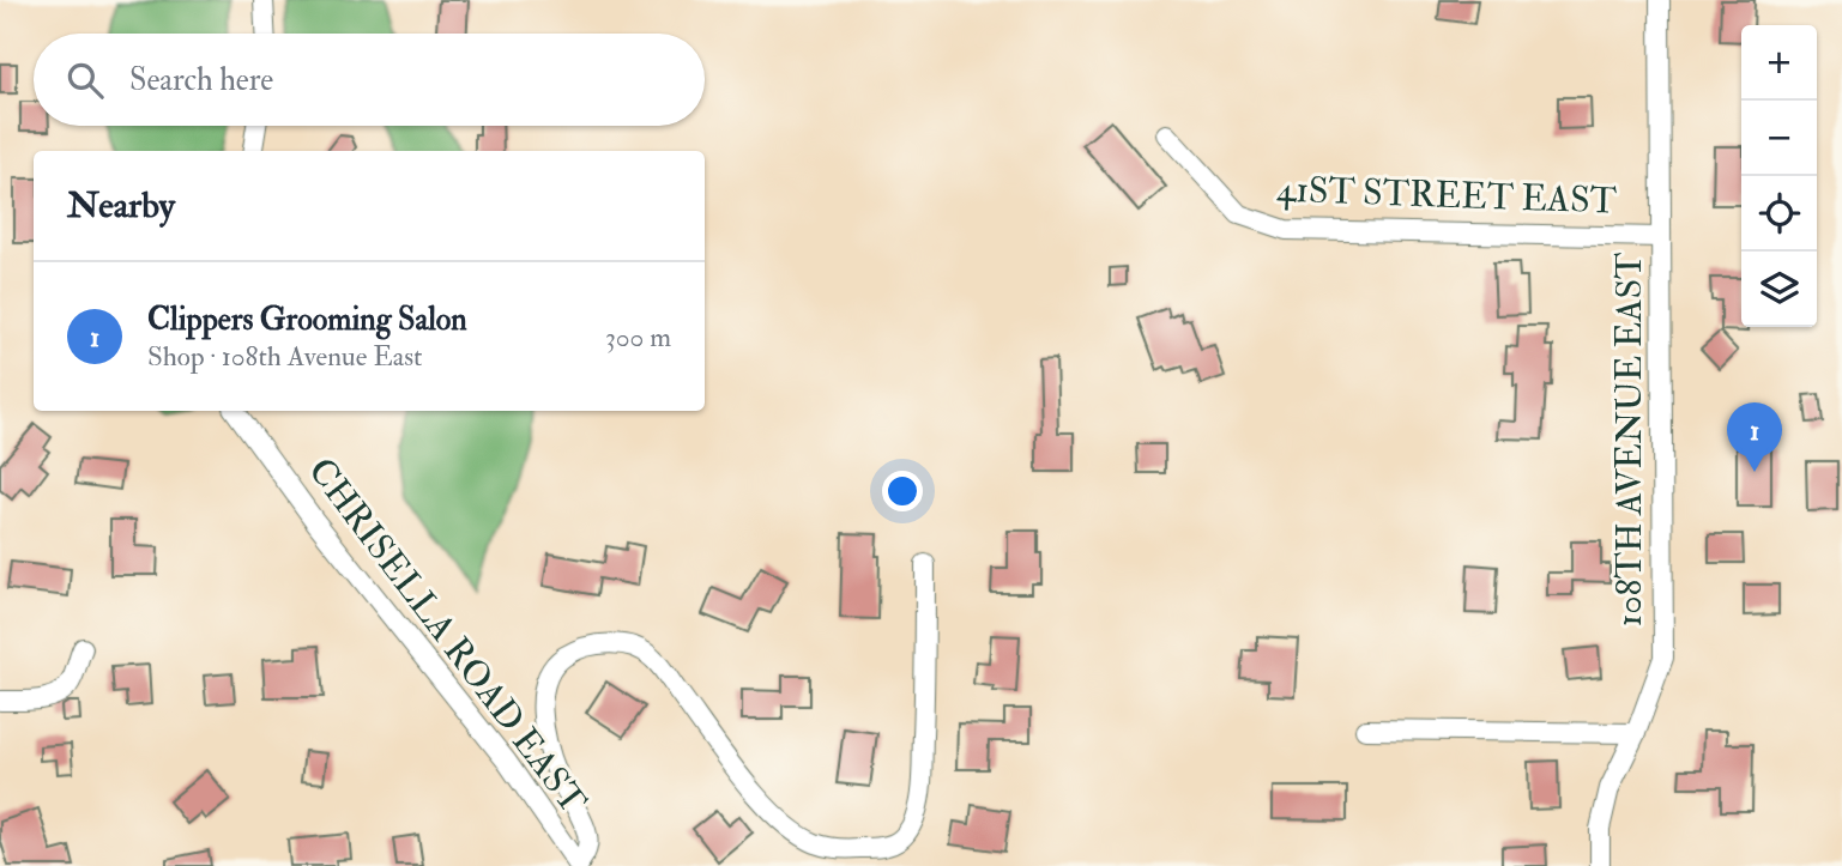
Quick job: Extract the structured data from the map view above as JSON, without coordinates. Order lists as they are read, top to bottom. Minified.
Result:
{"streets":{"street":["41ST STREET EAST","108TH AVENUE EAST","CHRISELLA ROAD EAST"]},"crossings":[["41ST STREET EAST","108TH AVENUE EAST"]],"page":{"map_buttons":["+","−"],"search":"Search here","heading":"Nearby","list":[{"mark":"1","name":"Clippers Grooming Salon","note":"Shop · 108th Avenue East","value":"300 m"}],"pins":"1"}}
